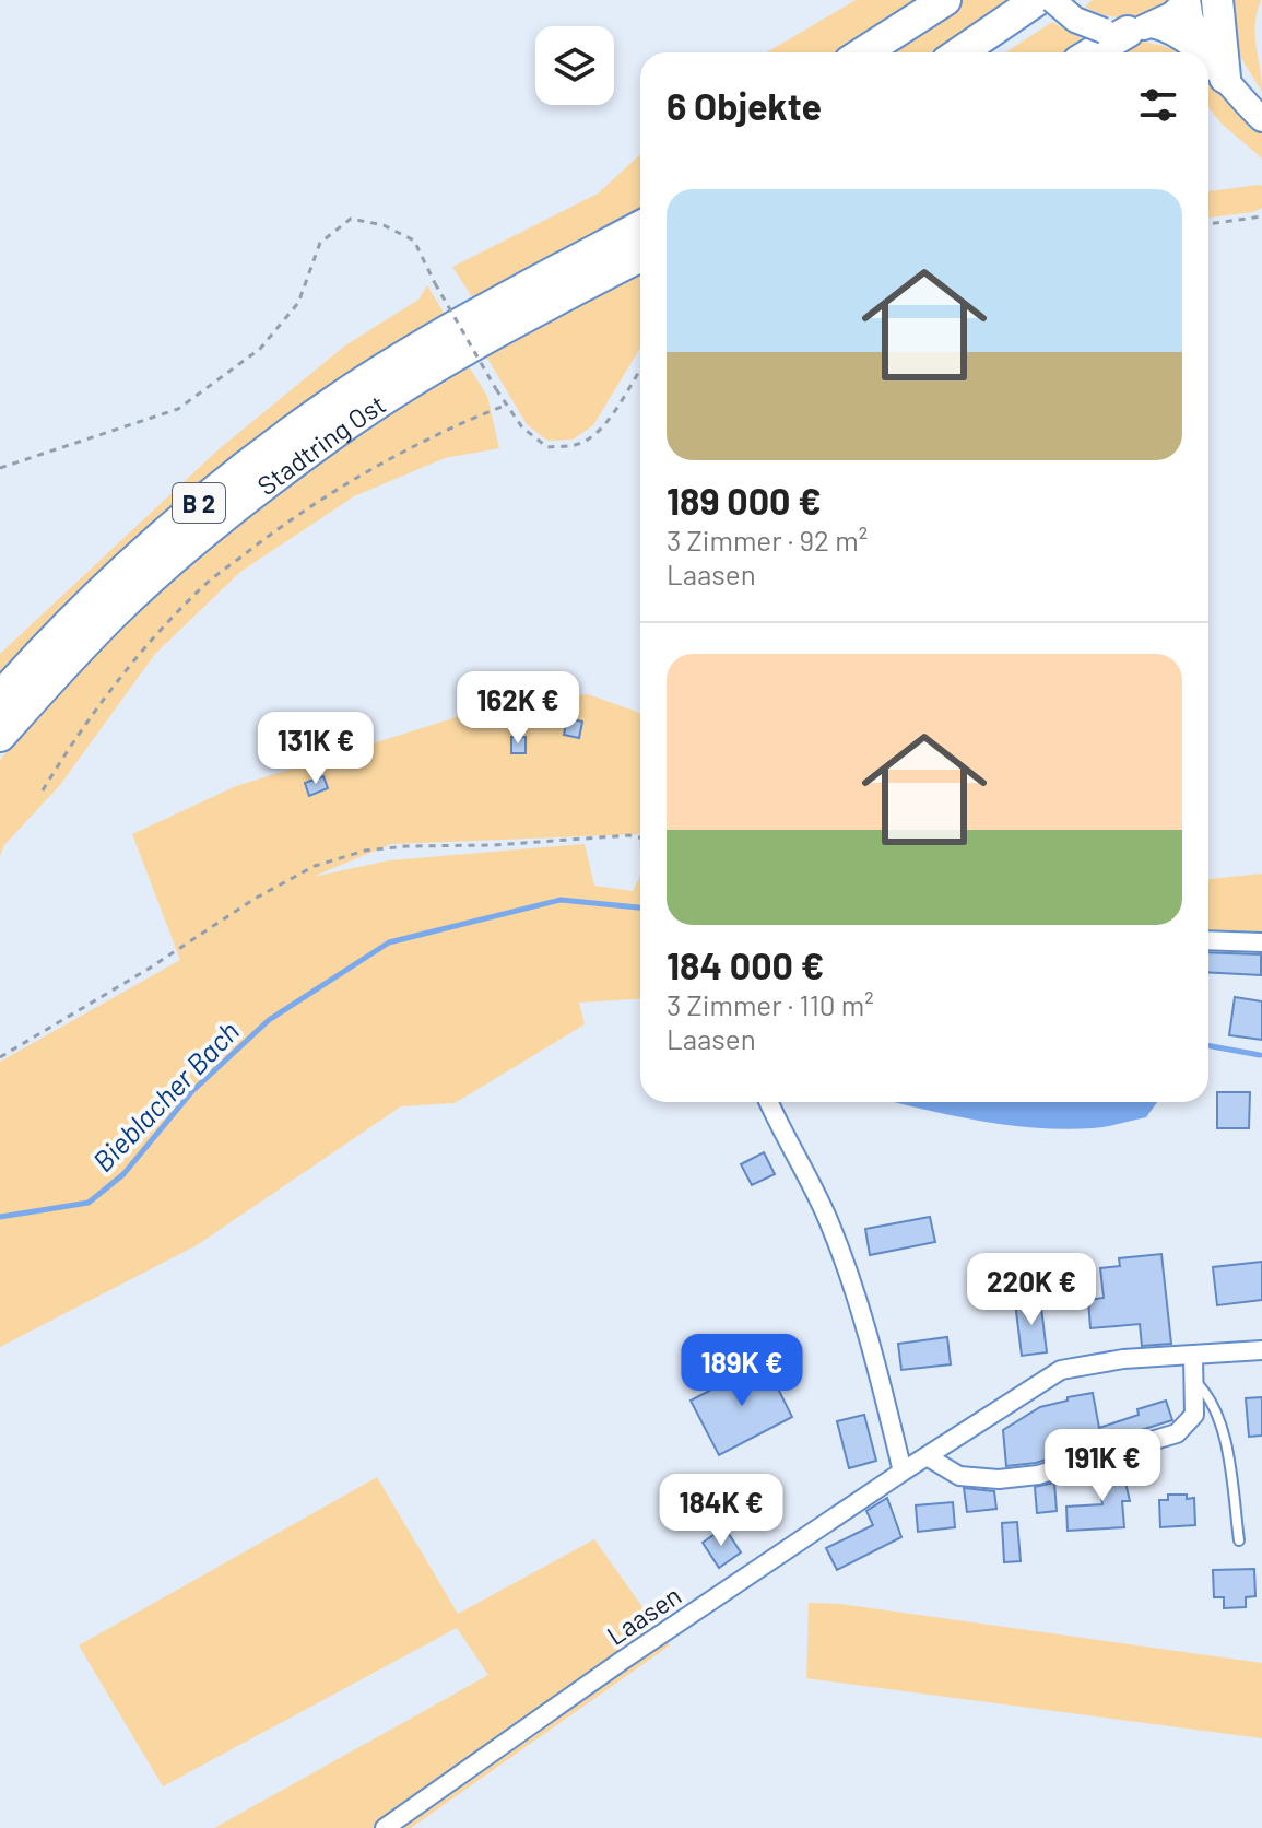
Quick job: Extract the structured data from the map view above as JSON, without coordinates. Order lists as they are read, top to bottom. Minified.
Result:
{"streets":{"highway":["Stadtring Ost","B 2"],"street":["Laasen"]},"water":["Bieblacher Bach"],"page":{"heading":"6 Objekte","list":[{"name":"189 000 €","note":"3 Zimmer · 92 m² · Laasen"},{"name":"184 000 €","note":"3 Zimmer · 110 m² · Laasen"}],"price":["162K €","131K €","220K €","189K €","191K €","184K €"]}}
